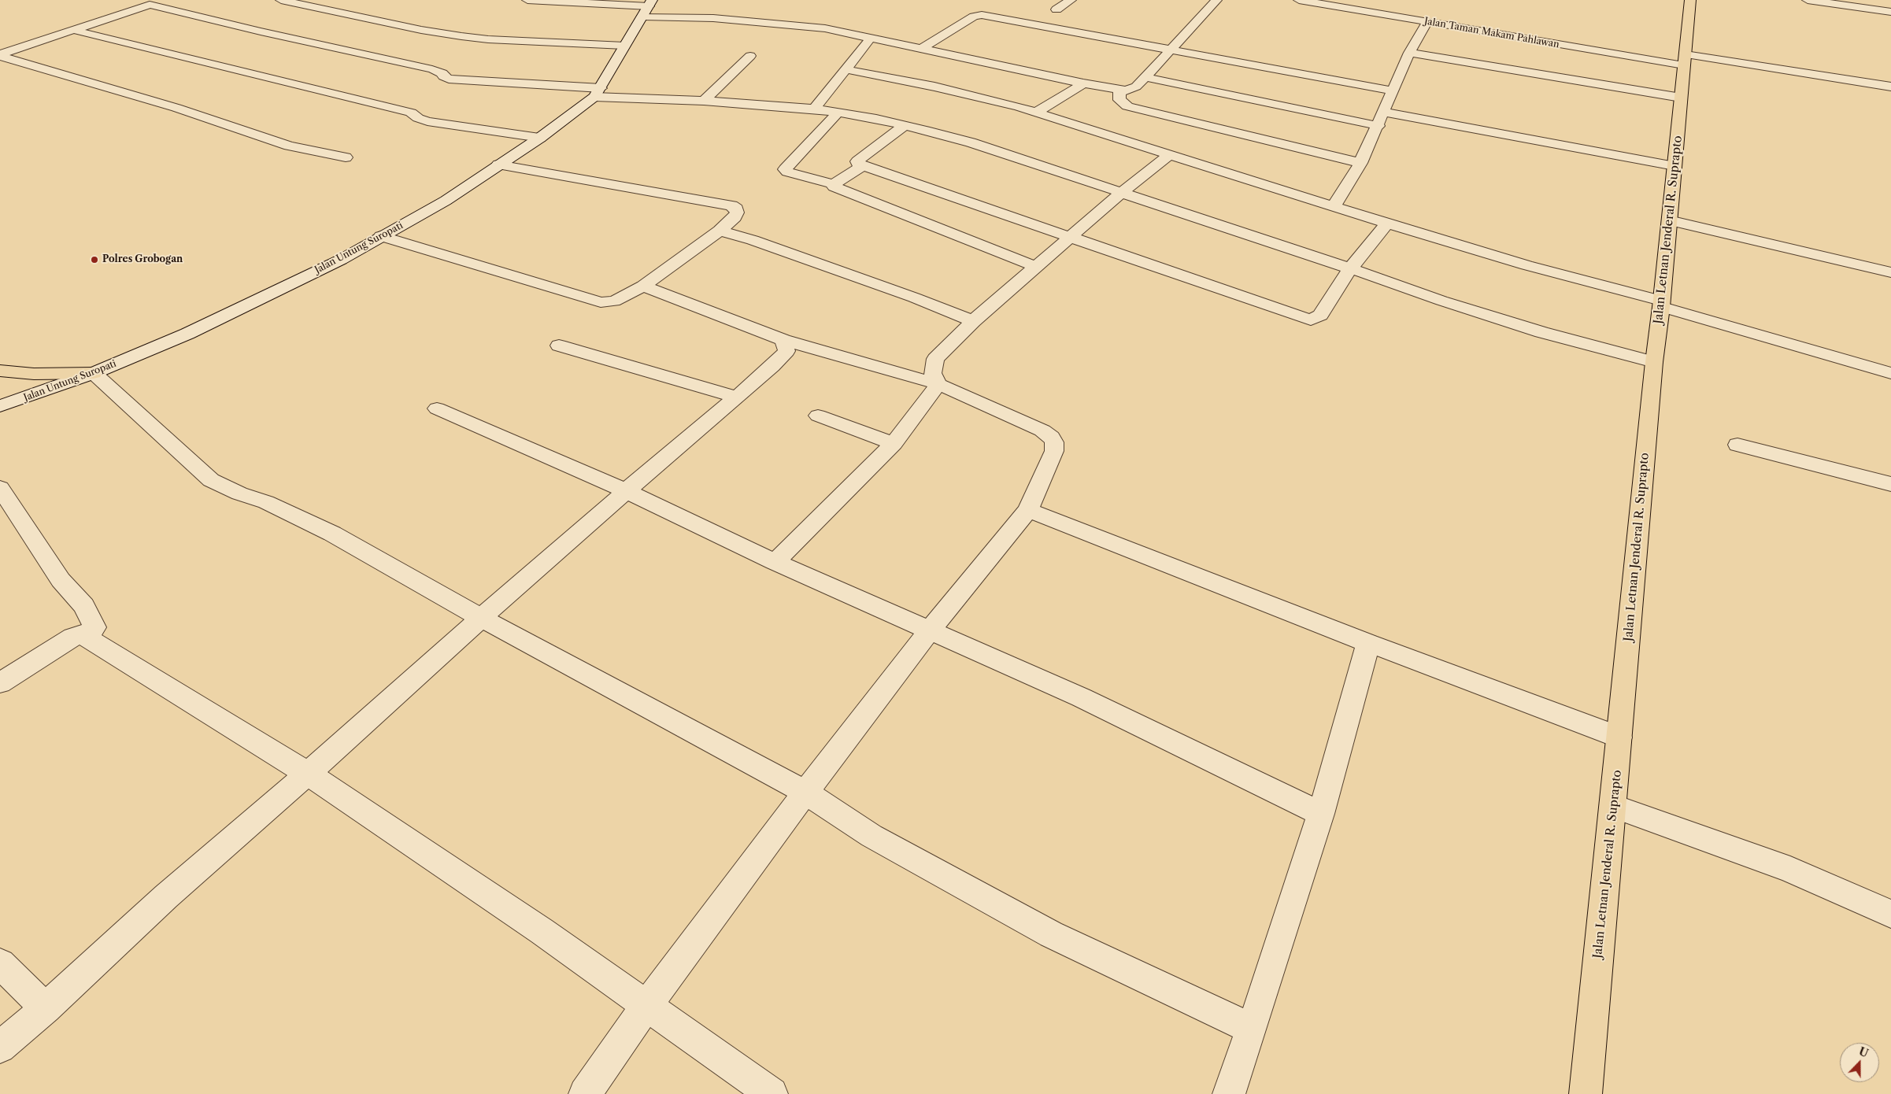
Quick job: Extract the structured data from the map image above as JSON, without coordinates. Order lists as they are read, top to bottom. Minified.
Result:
{"streets":{"main road":["Jalan Letnan Jenderal R. Suprapto"],"street":["Jalan Taman Makam Pahlawan","Jalan Untung Suropati"]},"crossings":[["Jalan Taman Makam Pahlawan","Jalan Letnan Jenderal R. Suprapto"]],"places":["Polres Grobogan"],"north":"top"}
